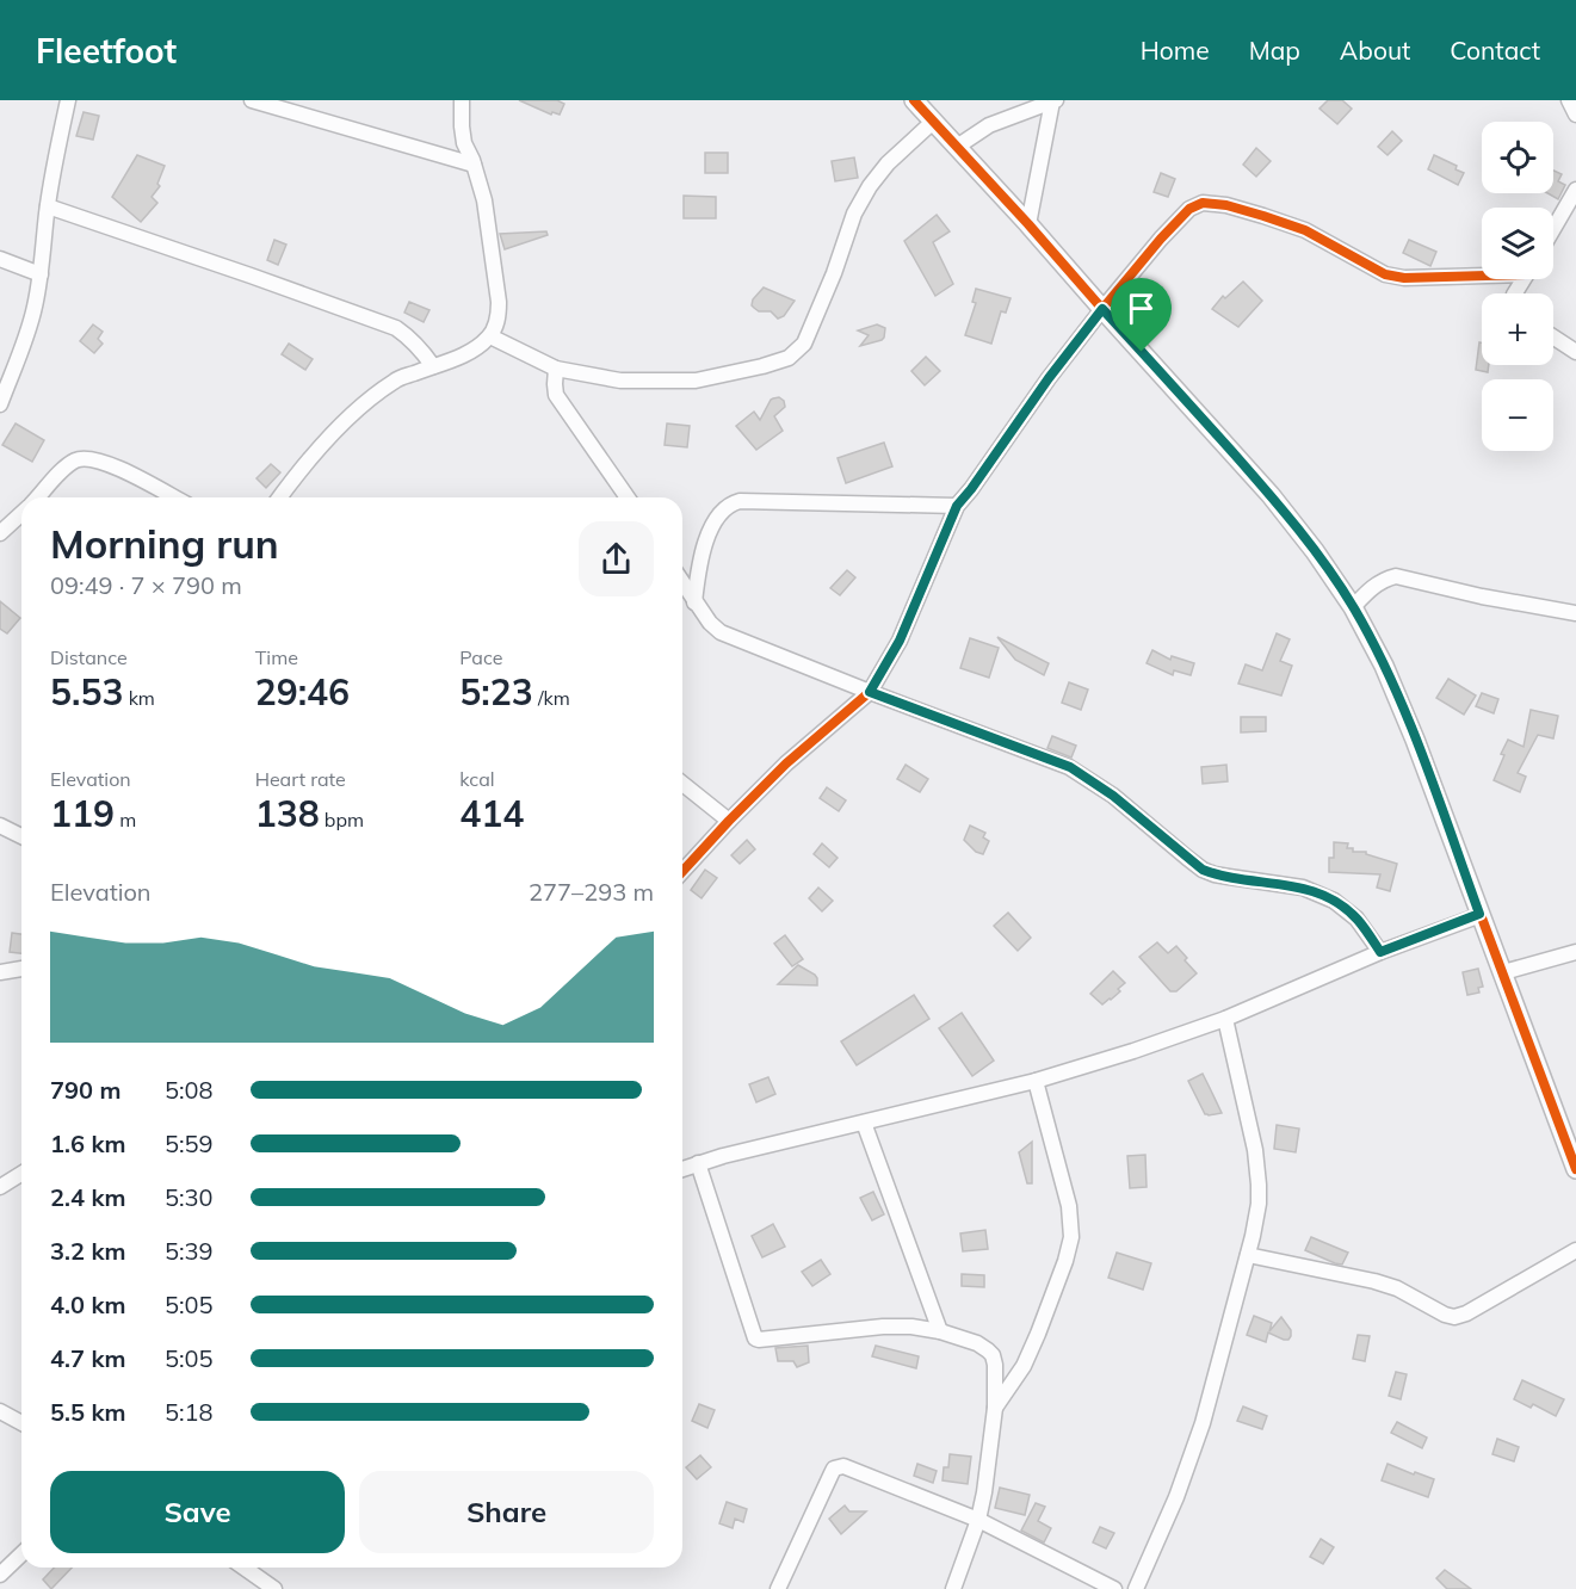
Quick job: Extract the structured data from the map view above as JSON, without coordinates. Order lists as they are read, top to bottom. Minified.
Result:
{"page":{"header":"Fleetfoot","nav":["Home","Map","About","Contact"],"map_buttons":["+","−"],"heading":["Morning run","09:49 · 7 × 790 m"],"stats":[["Distance","5.53 km"],["Time","29:46"],["Pace","5:23 /km"],["Elevation","119 m"],["Heart rate","138 bpm"],["kcal","414"]],"chart":["Elevation","277–293 m"],"list":[{"name":"790 m","note":"5:08"},{"name":"1.6 km","note":"5:59"},{"name":"2.4 km","note":"5:30"},{"name":"3.2 km","note":"5:39"},{"name":"4.0 km","note":"5:05"},{"name":"4.7 km","note":"5:05"},{"name":"5.5 km","note":"5:18"}],"buttons":["Save","Share"]}}
